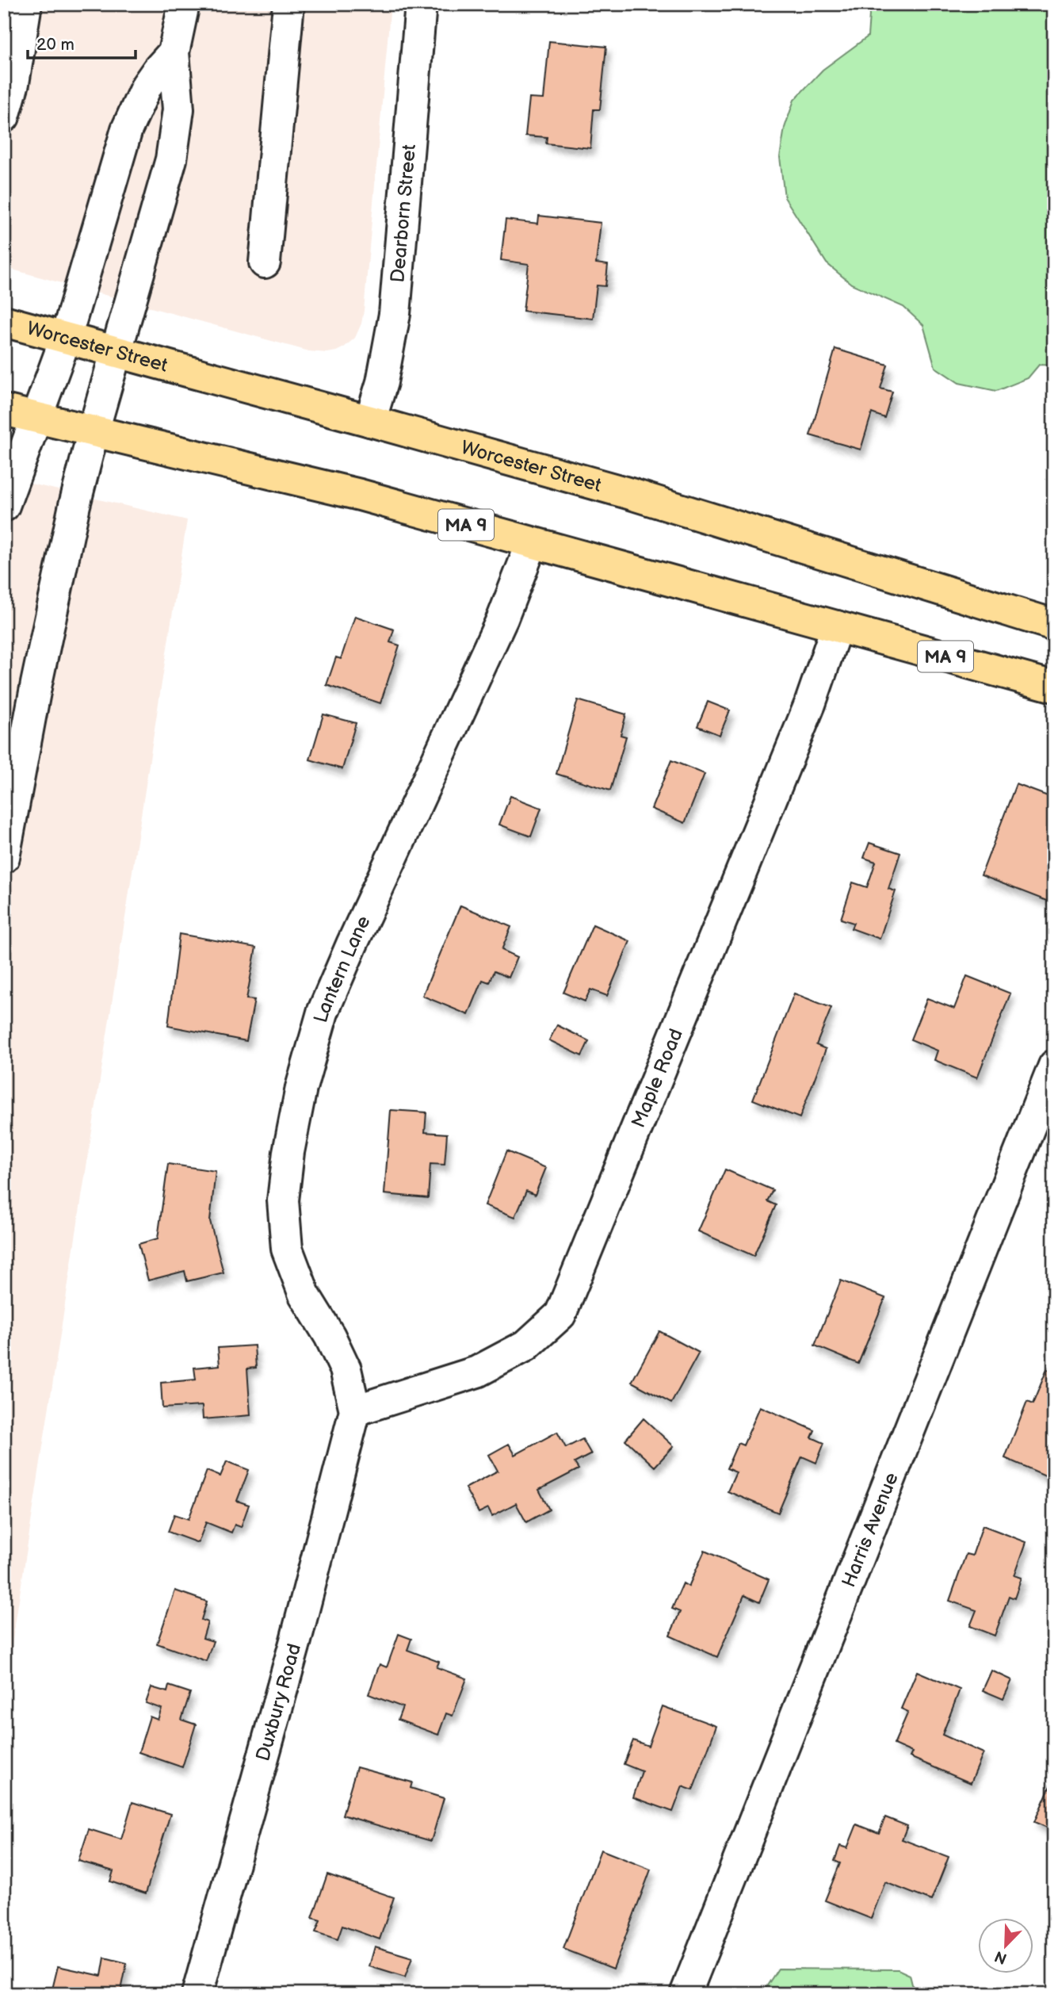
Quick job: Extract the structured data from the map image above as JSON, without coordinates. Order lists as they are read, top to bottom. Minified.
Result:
{"streets":{"highway":["Worcester Street","MA 9"],"street":["Dearborn Street","Lantern Lane","Maple Road","Harris Avenue","Duxbury Road"]},"crossings":[["Dearborn Street","Worcester Street"],["MA 9","Lantern Lane"],["MA 9","Maple Road"],["Lantern Lane","Maple Road"],["Lantern Lane","Duxbury Road"],["Maple Road","Duxbury Road"]],"scale_bar":"20 m","north":"bottom left"}
